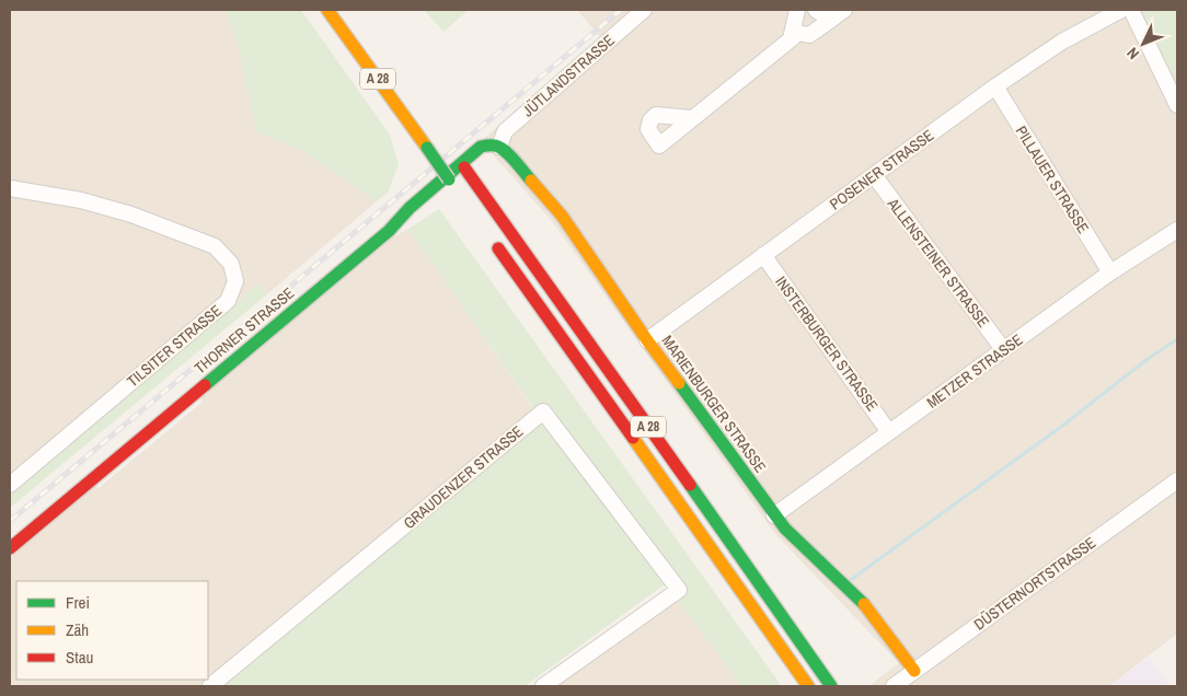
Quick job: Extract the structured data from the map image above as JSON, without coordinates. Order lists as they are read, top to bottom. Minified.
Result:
{"streets":{"main road":["A 28","THORNER STRASSE","MARIENBURGER STRASSE"],"street":["JÜTLANDSTRASSE","POSENER STRASSE","PILLAUER STRASSE","ALLENSTEINER STRASSE","INSTERBURGER STRASSE","TILSITER STRASSE","METZER STRASSE","GRAUDENZER STRASSE","DÜSTERNORTSTRASSE"]},"crossings":[["JÜTLANDSTRASSE","THORNER STRASSE"],["JÜTLANDSTRASSE","MARIENBURGER STRASSE"],["POSENER STRASSE","PILLAUER STRASSE"],["POSENER STRASSE","ALLENSTEINER STRASSE"],["POSENER STRASSE","INSTERBURGER STRASSE"],["POSENER STRASSE","MARIENBURGER STRASSE"],["PILLAUER STRASSE","METZER STRASSE"],["ALLENSTEINER STRASSE","METZER STRASSE"],["THORNER STRASSE","MARIENBURGER STRASSE"],["INSTERBURGER STRASSE","METZER STRASSE"],["METZER STRASSE","MARIENBURGER STRASSE"],["MARIENBURGER STRASSE","DÜSTERNORTSTRASSE"]],"legend":["Frei","Zäh","Stau"],"north":"bottom left"}
